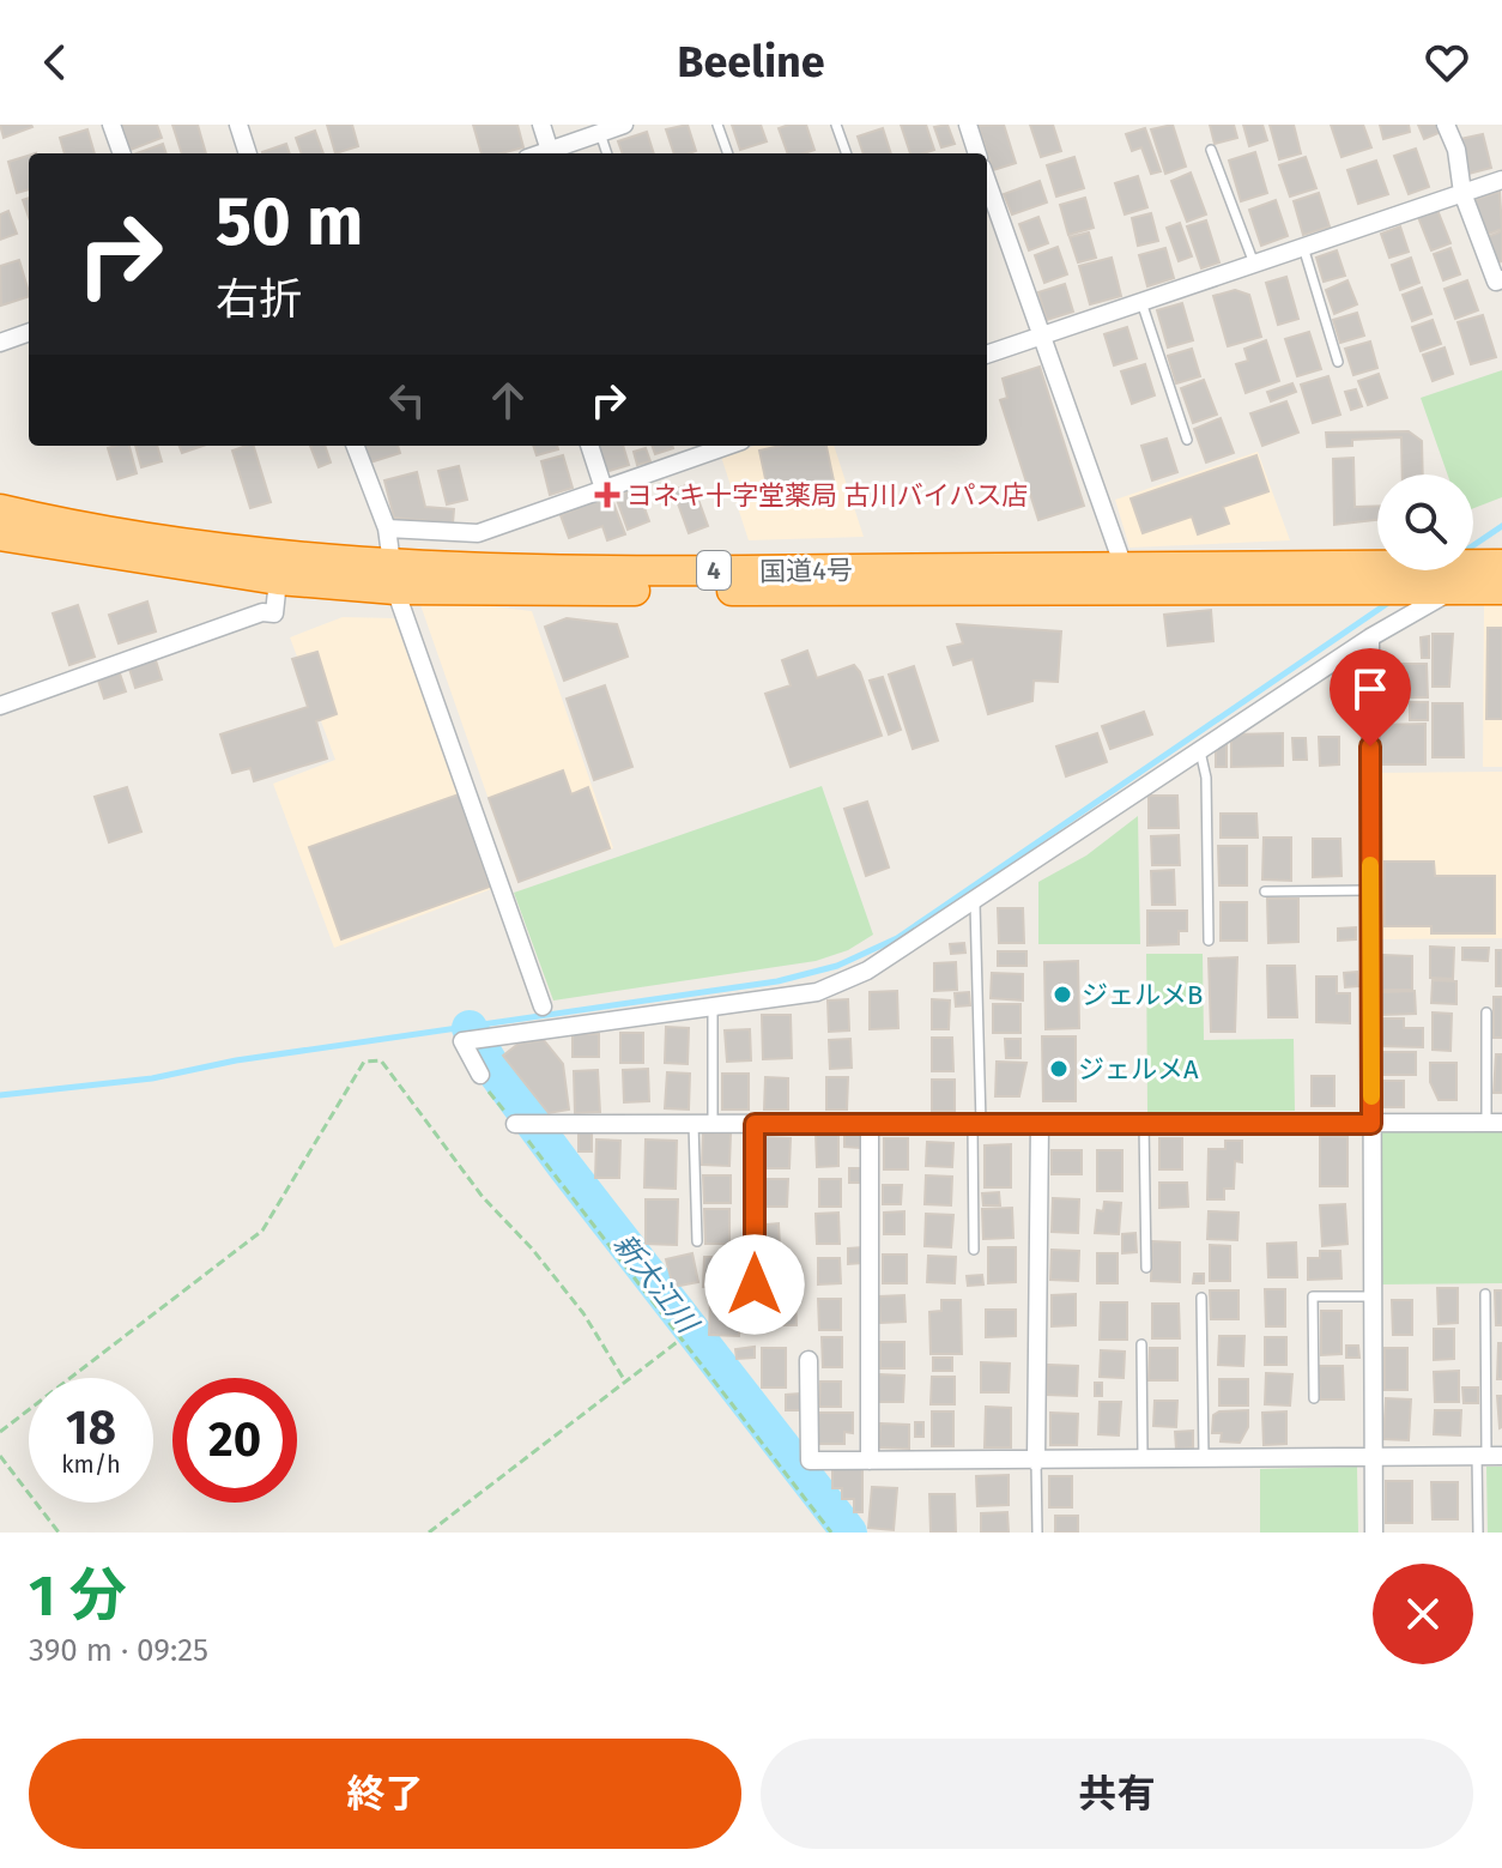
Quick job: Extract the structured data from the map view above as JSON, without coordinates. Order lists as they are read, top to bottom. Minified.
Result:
{"streets":{"highway":["4","国道4号"]},"water":["新大江川"],"places":{"health":["ヨネキ十字堂薬局 古川バイパス店"],"other":["ジェルメB","ジェルメA"]},"page":{"header":"Beeline","turn":["50 m","右折"],"speed":"18 km/h","limit":"20","heading":["1 分","390 m · 09:25"],"buttons":["終了","共有"]}}
